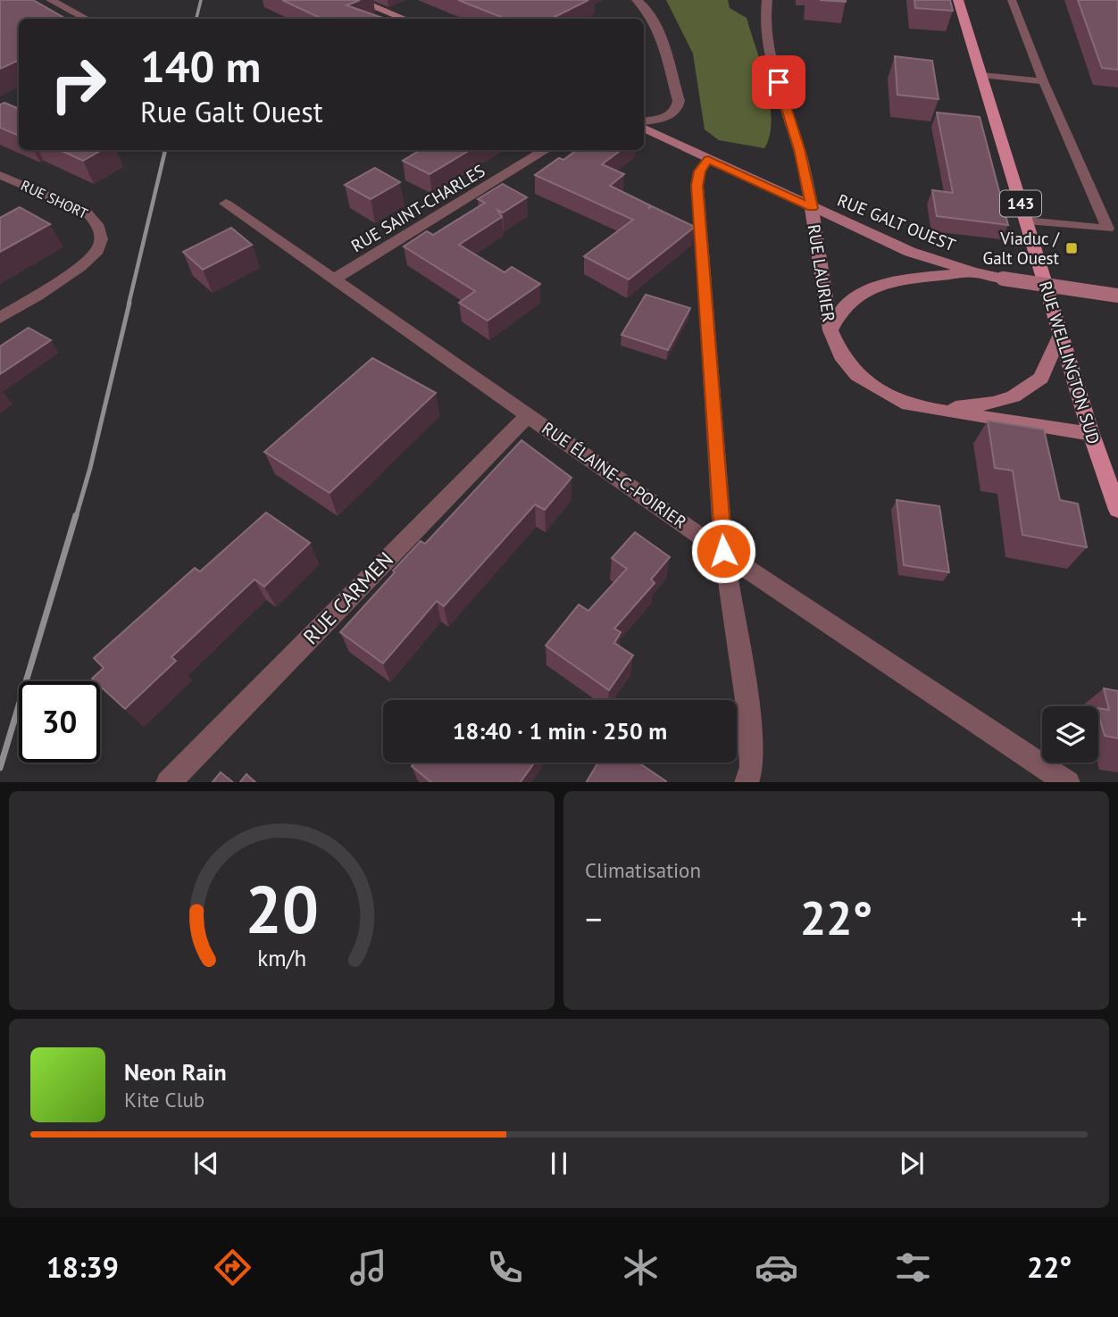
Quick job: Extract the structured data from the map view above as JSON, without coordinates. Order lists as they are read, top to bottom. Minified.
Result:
{"streets":{"main road":["143","RUE GALT OUEST","RUE LAURIER","RUE WELLINGTON SUD"],"street":["RUE SHORT","RUE SAINT-CHARLES","RUE ÉLAINE-C.-POIRIER","RUE CARMEN"]},"crossings":[["RUE SAINT-CHARLES","RUE ÉLAINE-C.-POIRIER"],["RUE GALT OUEST","RUE LAURIER"],["RUE LAURIER","RUE WELLINGTON SUD"],["RUE ÉLAINE-C.-POIRIER","RUE CARMEN"]],"places":{"transit":["Viaduc / Galt Ouest"]},"page":{"turn":["140 m","Rue Galt Ouest"],"limit":"30","trip":"18:40 · 1 min · 250 m","tile":"Climatisation","heat":["−","22°","+"],"song":["Neon Rain","Kite Club"],"tabs":["18:39","22°"],"gauge":["20","km/h"]}}
